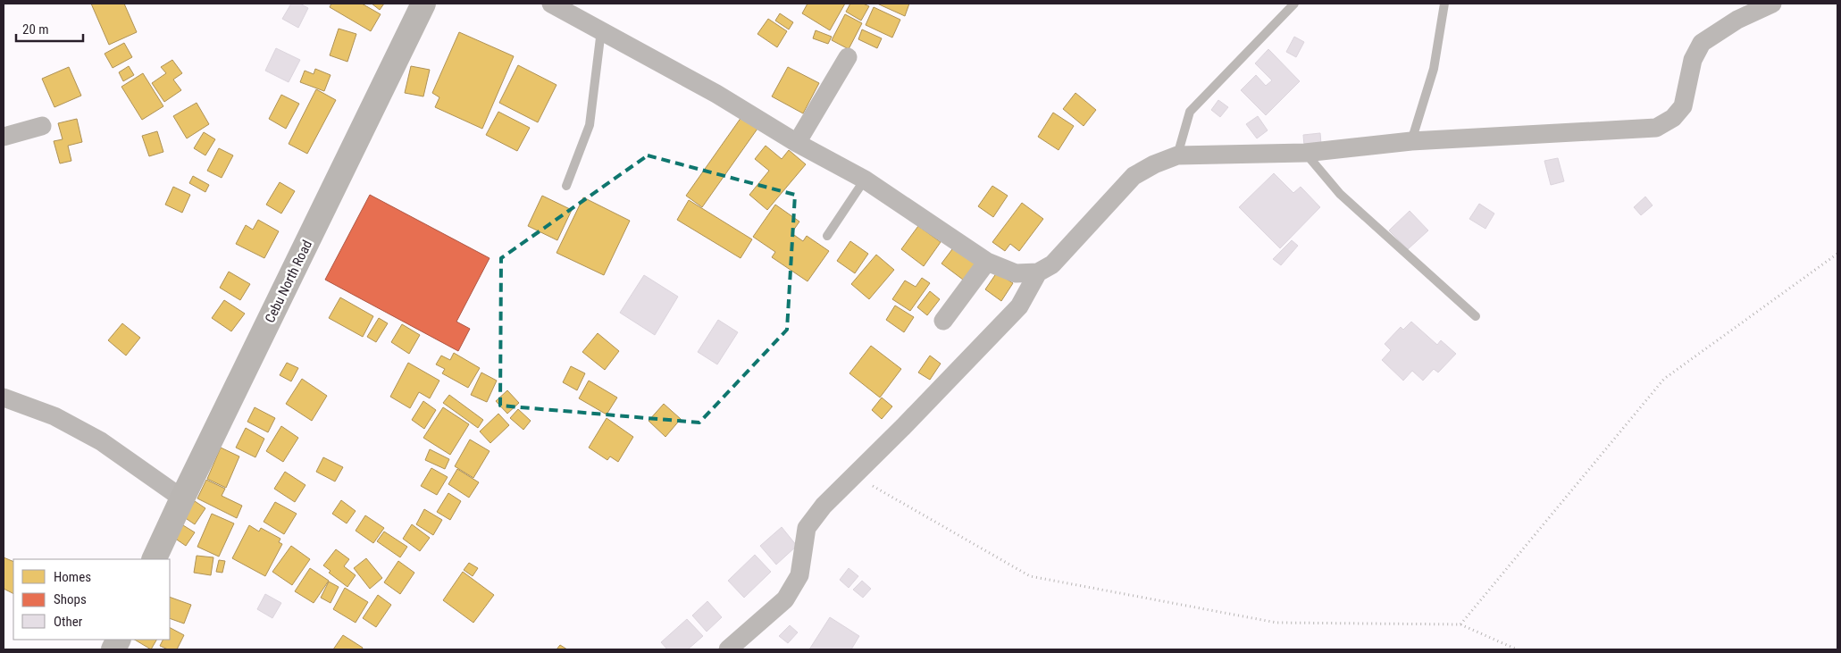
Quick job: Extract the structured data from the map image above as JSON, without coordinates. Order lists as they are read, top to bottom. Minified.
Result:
{"streets":{"highway":["Cebu North Road"]},"legend":["Homes","Shops","Other"],"scale_bar":"20 m"}
